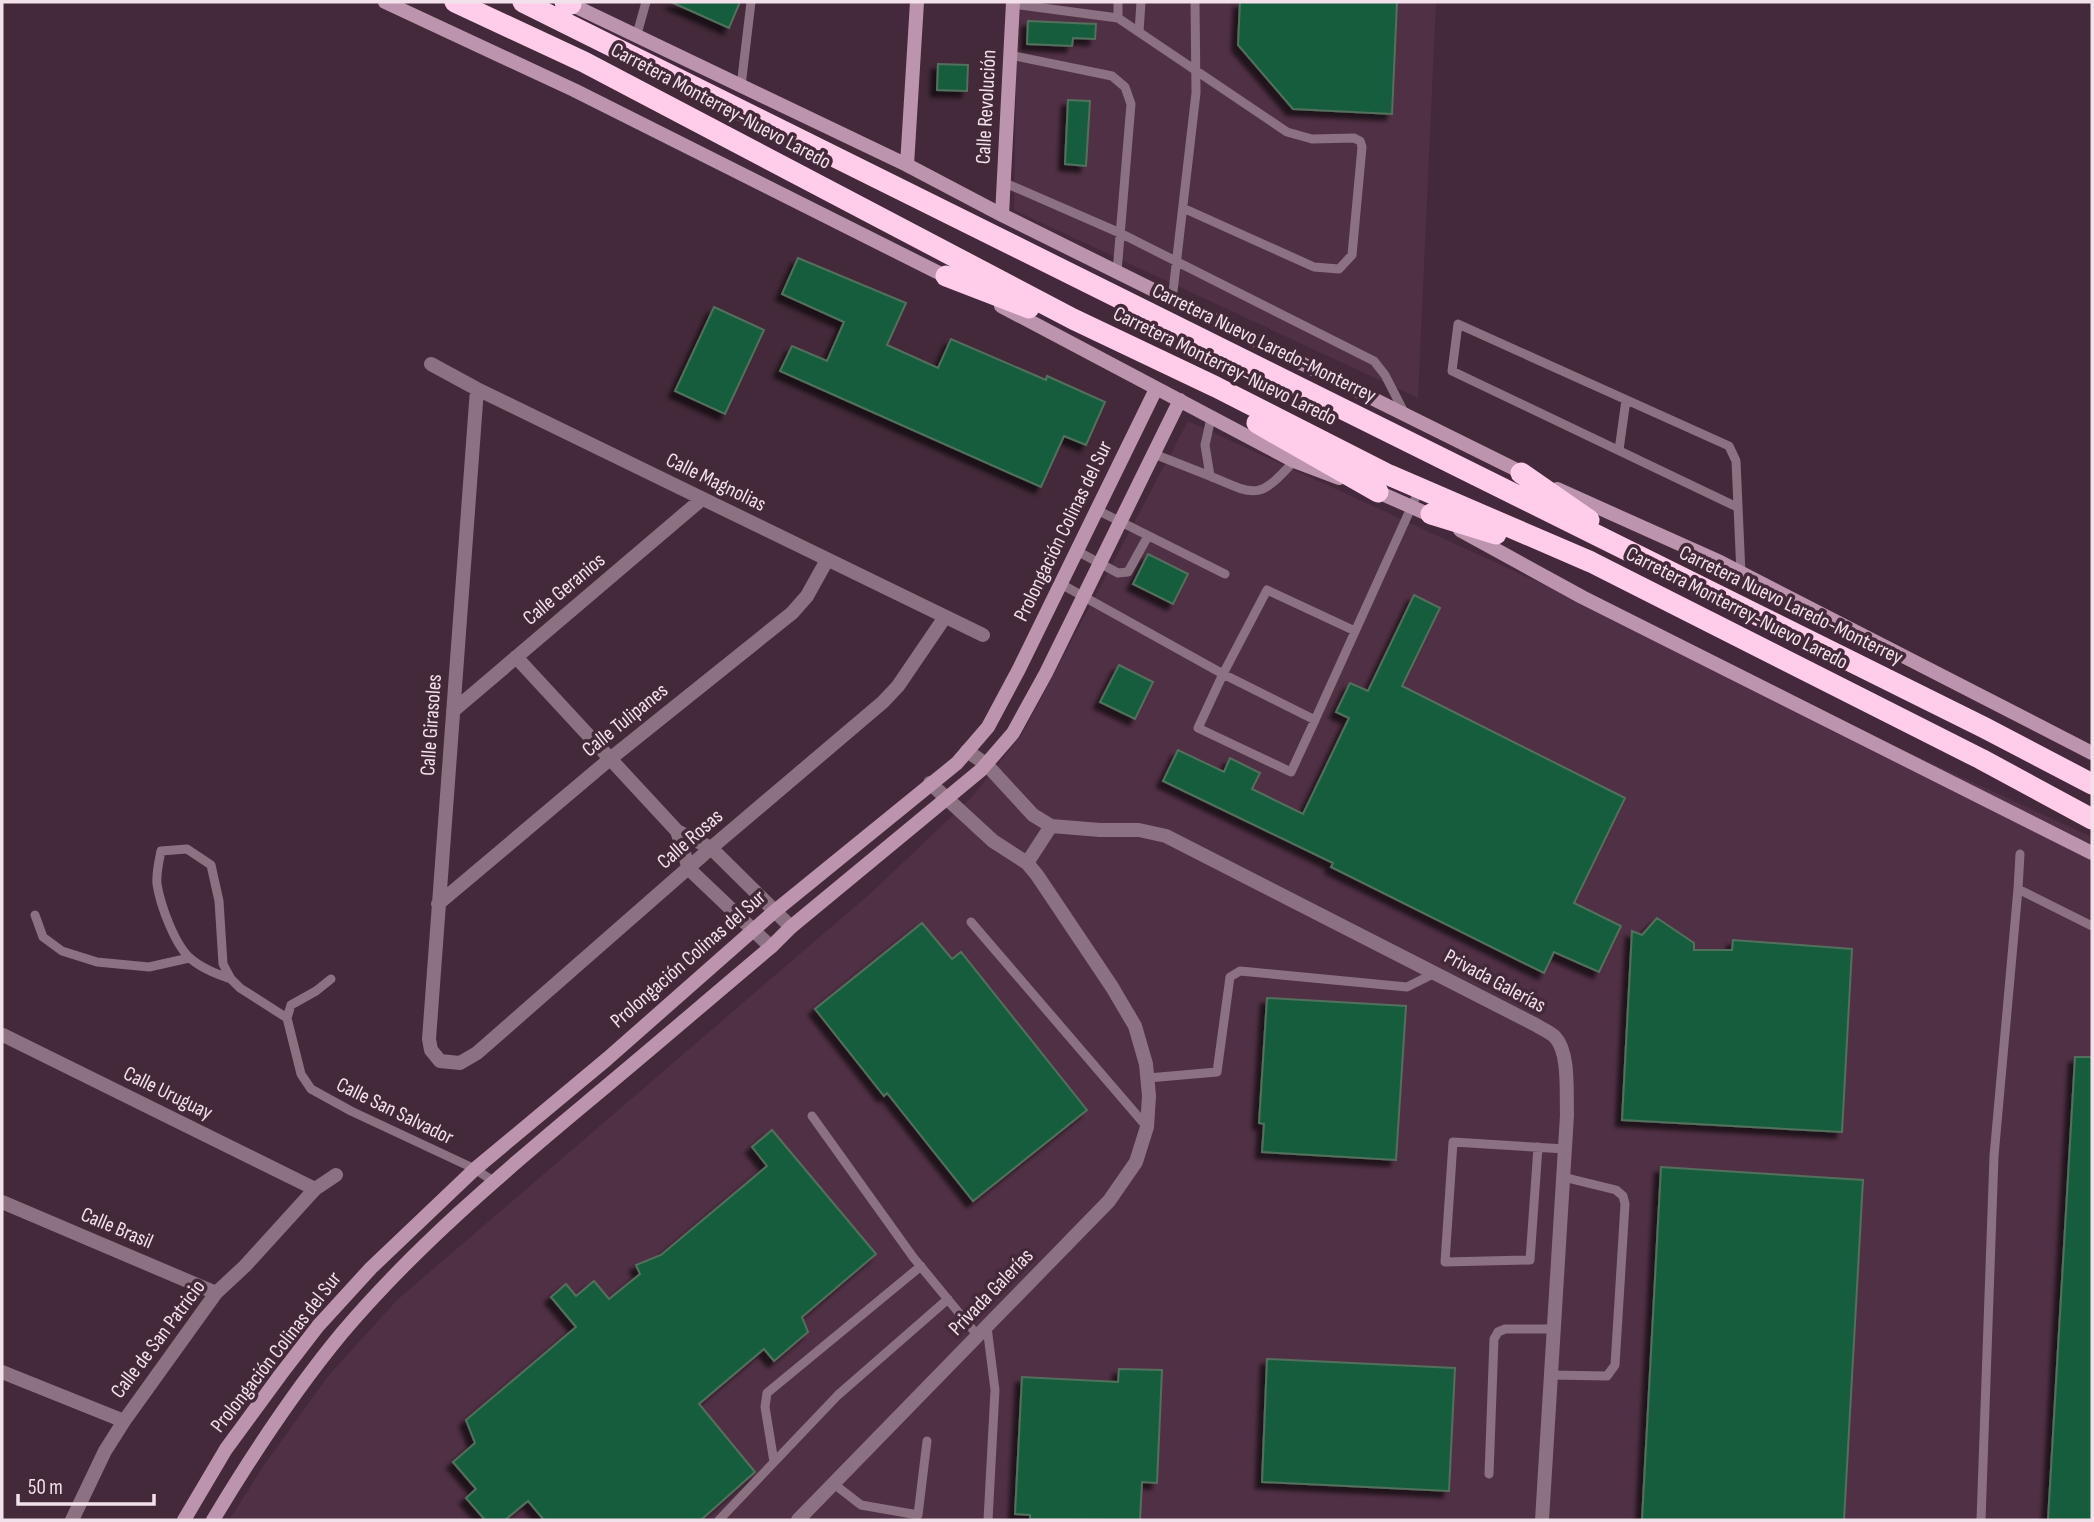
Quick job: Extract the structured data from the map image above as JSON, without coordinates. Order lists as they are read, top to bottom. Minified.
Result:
{"streets":{"highway":["Carretera Monterrey-Nuevo Laredo","Carretera Nuevo Laredo-Monterrey"],"street":["Calle Revolución","Calle Magnolias","Prolongación Colinas del Sur","Calle Geranios","Calle Tulipanes","Calle Girasoles","Calle Rosas","Privada Galerías","Calle Uruguay","Calle Brasil","Calle de San Patricio"],"lane":["Calle San Salvador"]},"crossings":[["Calle Magnolias","Calle Geranios"],["Calle Magnolias","Calle Tulipanes"],["Calle Magnolias","Calle Girasoles"],["Calle Magnolias","Calle Rosas"],["Prolongación Colinas del Sur","Privada Galerías"],["Prolongación Colinas del Sur","Calle San Salvador"],["Calle Geranios","Calle Girasoles"],["Calle Tulipanes","Calle Girasoles"],["Calle Girasoles","Calle Rosas"],["Calle Uruguay","Calle de San Patricio"],["Calle Brasil","Calle de San Patricio"]],"scale_bar":"50 m"}
